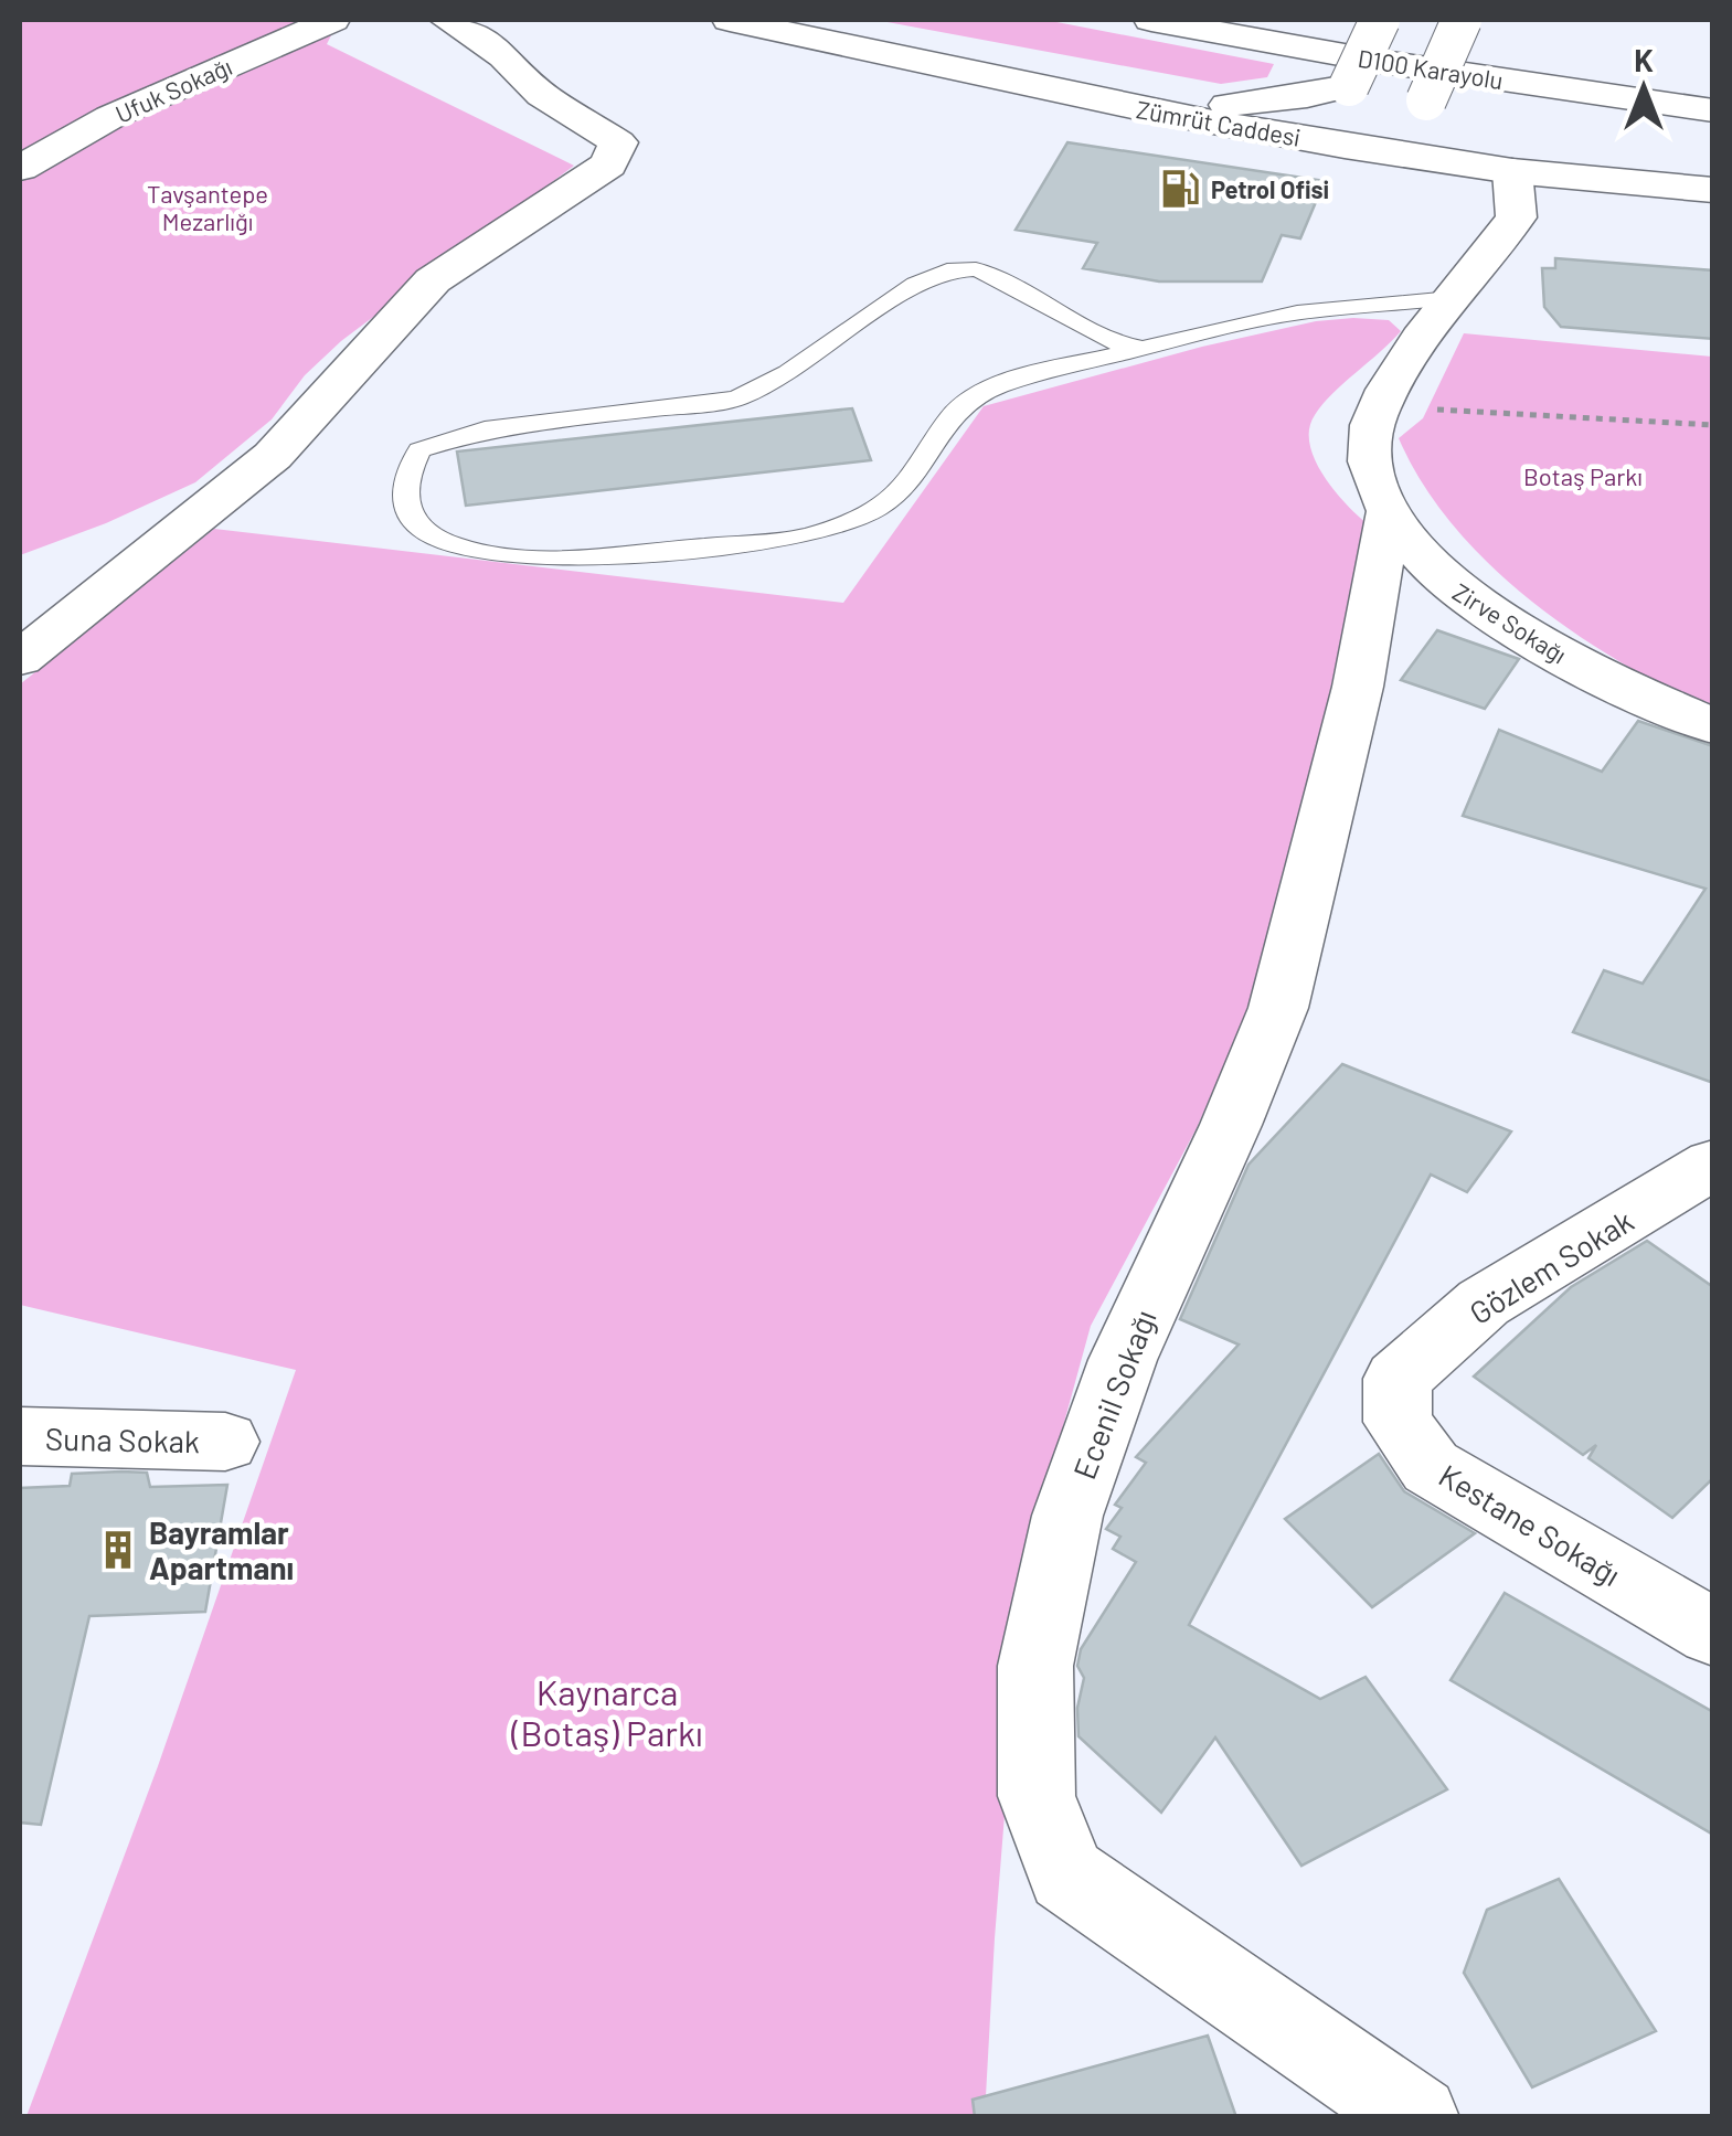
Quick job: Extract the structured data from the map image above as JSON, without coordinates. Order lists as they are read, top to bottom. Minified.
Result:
{"streets":{"main road":["D100 Karayolu","Ufuk Sokağı","Zümrüt Caddesi","Zirve Sokağı","Gözlem Sokak","Ecenil Sokağı","Suna Sokak","Kestane Sokağı"]},"crossings":[["Zümrüt Caddesi","Zirve Sokağı"],["Zirve Sokağı","Ecenil Sokağı"],["Gözlem Sokak","Kestane Sokağı"]],"parks":["Tavşantepe Mezarlığı","Botaş Parkı","Kaynarca (Botaş) Parkı"],"places":{"fuel station":["Petrol Ofisi"],"building":["Bayramlar Apartmanı"]},"north":"top"}
